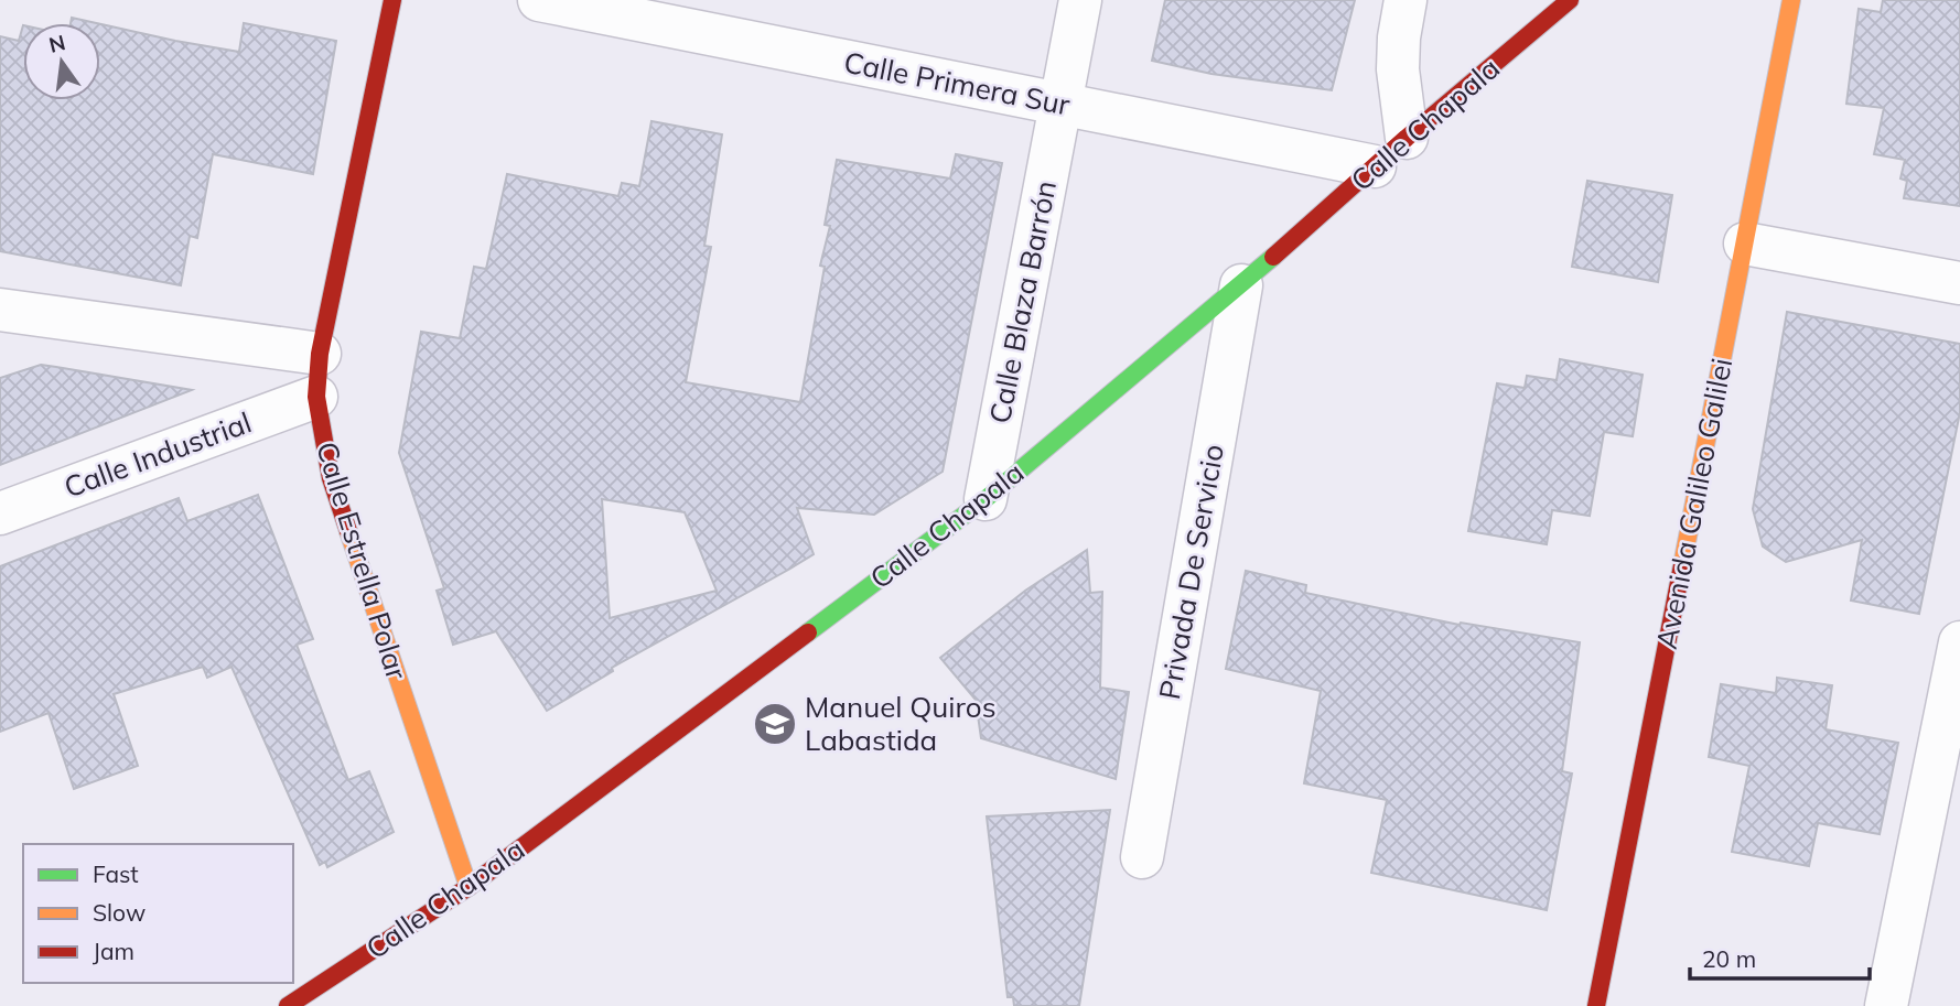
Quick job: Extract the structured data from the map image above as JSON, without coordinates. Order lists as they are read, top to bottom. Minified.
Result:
{"streets":{"street":["Calle Primera Sur","Calle Chapala","Calle Blaza Barrón","Calle Industrial","Avenida Galileo Galilei","Calle Estrella Polar","Privada De Servicio"]},"crossings":[["Calle Primera Sur","Calle Chapala"],["Calle Primera Sur","Calle Blaza Barrón"],["Calle Chapala","Calle Blaza Barrón"],["Calle Chapala","Calle Estrella Polar"],["Calle Chapala","Privada De Servicio"],["Calle Industrial","Calle Estrella Polar"]],"places":{"school or university":["Manuel Quiros Labastida"]},"legend":["Fast","Slow","Jam"],"scale_bar":"20 m","north":"top"}
